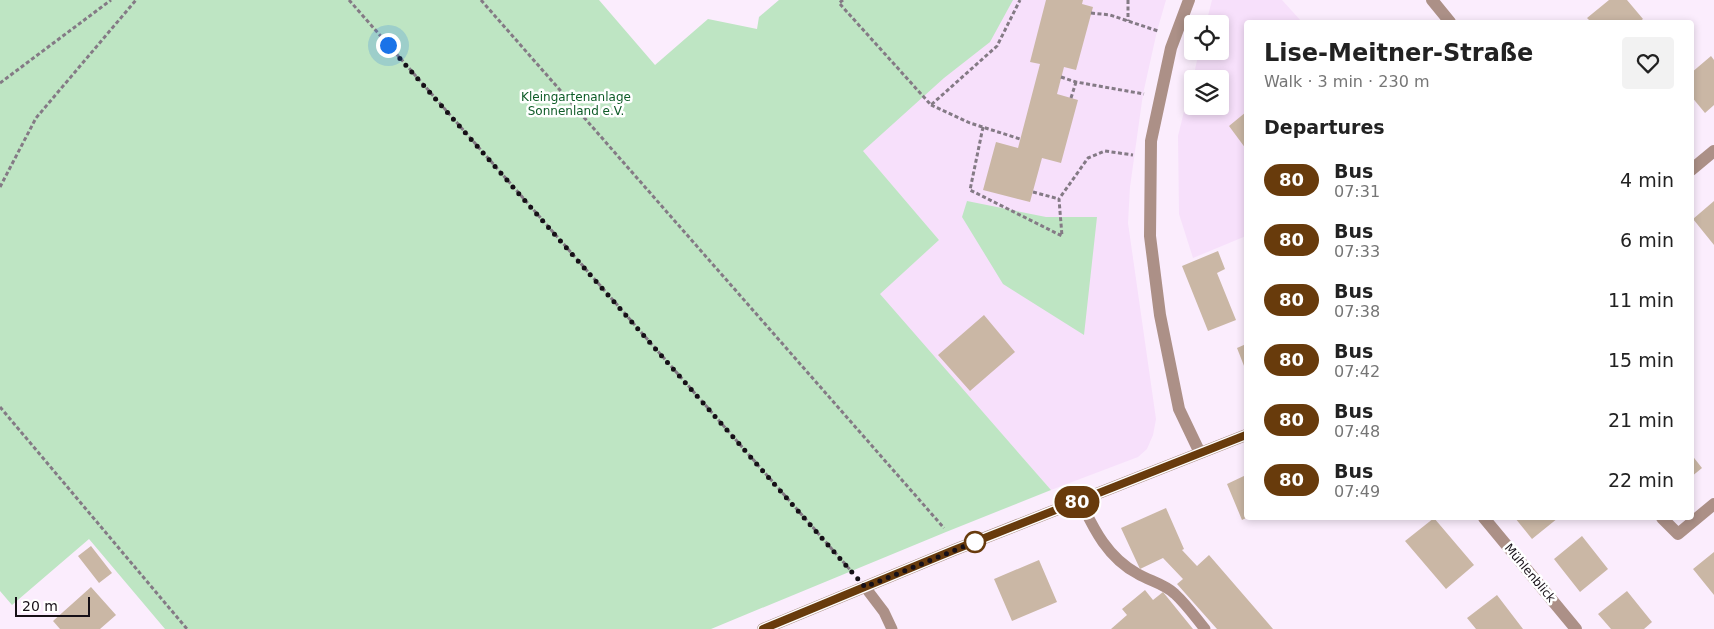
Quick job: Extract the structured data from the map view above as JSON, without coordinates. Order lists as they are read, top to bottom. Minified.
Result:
{"streets":{"street":["Mühlenblick"]},"parks":["Kleingartenanlage Sonnenland e.V."],"lines":["bus line 80"],"scale_bar":"20 m","page":{"on_map":"80","heading":[["Lise-Meitner-Straße","Walk · 3 min · 230 m"],"Departures"],"list":[{"mark":"80","name":"Bus","note":"07:31","value":"4 min"},{"mark":"80","name":"Bus","note":"07:33","value":"6 min"},{"mark":"80","name":"Bus","note":"07:38","value":"11 min"},{"mark":"80","name":"Bus","note":"07:42","value":"15 min"},{"mark":"80","name":"Bus","note":"07:48","value":"21 min"},{"mark":"80","name":"Bus","note":"07:49","value":"22 min"}],"scale":"20 m"}}
